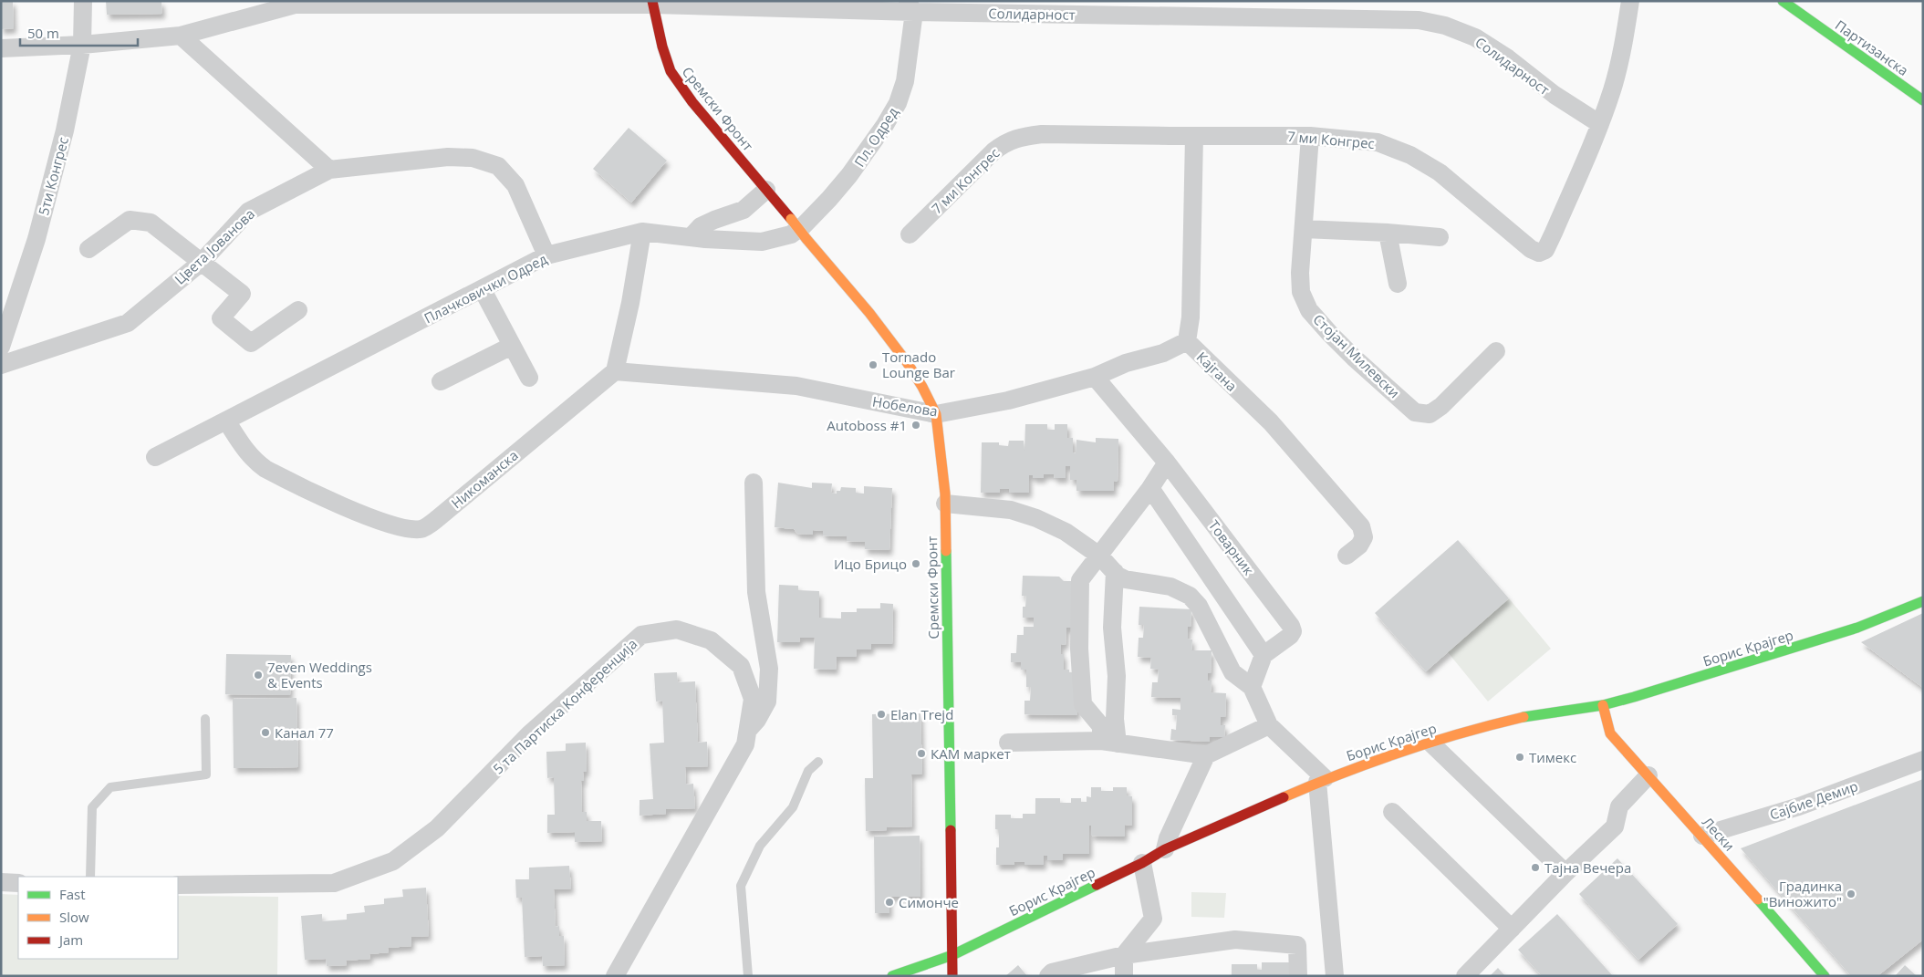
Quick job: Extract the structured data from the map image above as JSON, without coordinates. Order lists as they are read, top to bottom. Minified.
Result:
{"streets":{"street":["Солидарност","Партизанска","Сремски Фронт","Пл. Одред","7 ми Конгрес","5ти Конгрес","Цвета Јованова","Плачковички Одред","Стојан Милевски","Кајгана","Нобелова","Никоманска","Товарник","Борис Крајгер","5 та Партиска Конференција","Сајбие Демир","Лески"]},"crossings":[["Солидарност","Сремски Фронт"],["Солидарност","Пл. Одред"],["Солидарност","7 ми Конгрес"],["Солидарност","5ти Конгрес"],["Сремски Фронт","Нобелова"],["Сремски Фронт","Борис Крајгер"],["Пл. Одред","Плачковички Одред"],["7 ми Конгрес","Стојан Милевски"],["7 ми Конгрес","Кајгана"],["Цвета Јованова","Плачковички Одред"],["Плачковички Одред","Никоманска"],["Кајгана","Нобелова"],["Нобелова","Никоманска"],["Нобелова","Товарник"],["Борис Крајгер","Лески"],["Сајбие Демир","Лески"]],"places":["Tornado Lounge Bar","Autoboss #1","Ицо Брицо","7even Weddings & Events","Elan Trejd","Канал 77","КАМ маркет","Тимекс","Тајна Вечера","Градинка \"Виножито\"","Симонче"],"legend":["Fast","Slow","Jam"],"scale_bar":"50 m"}
